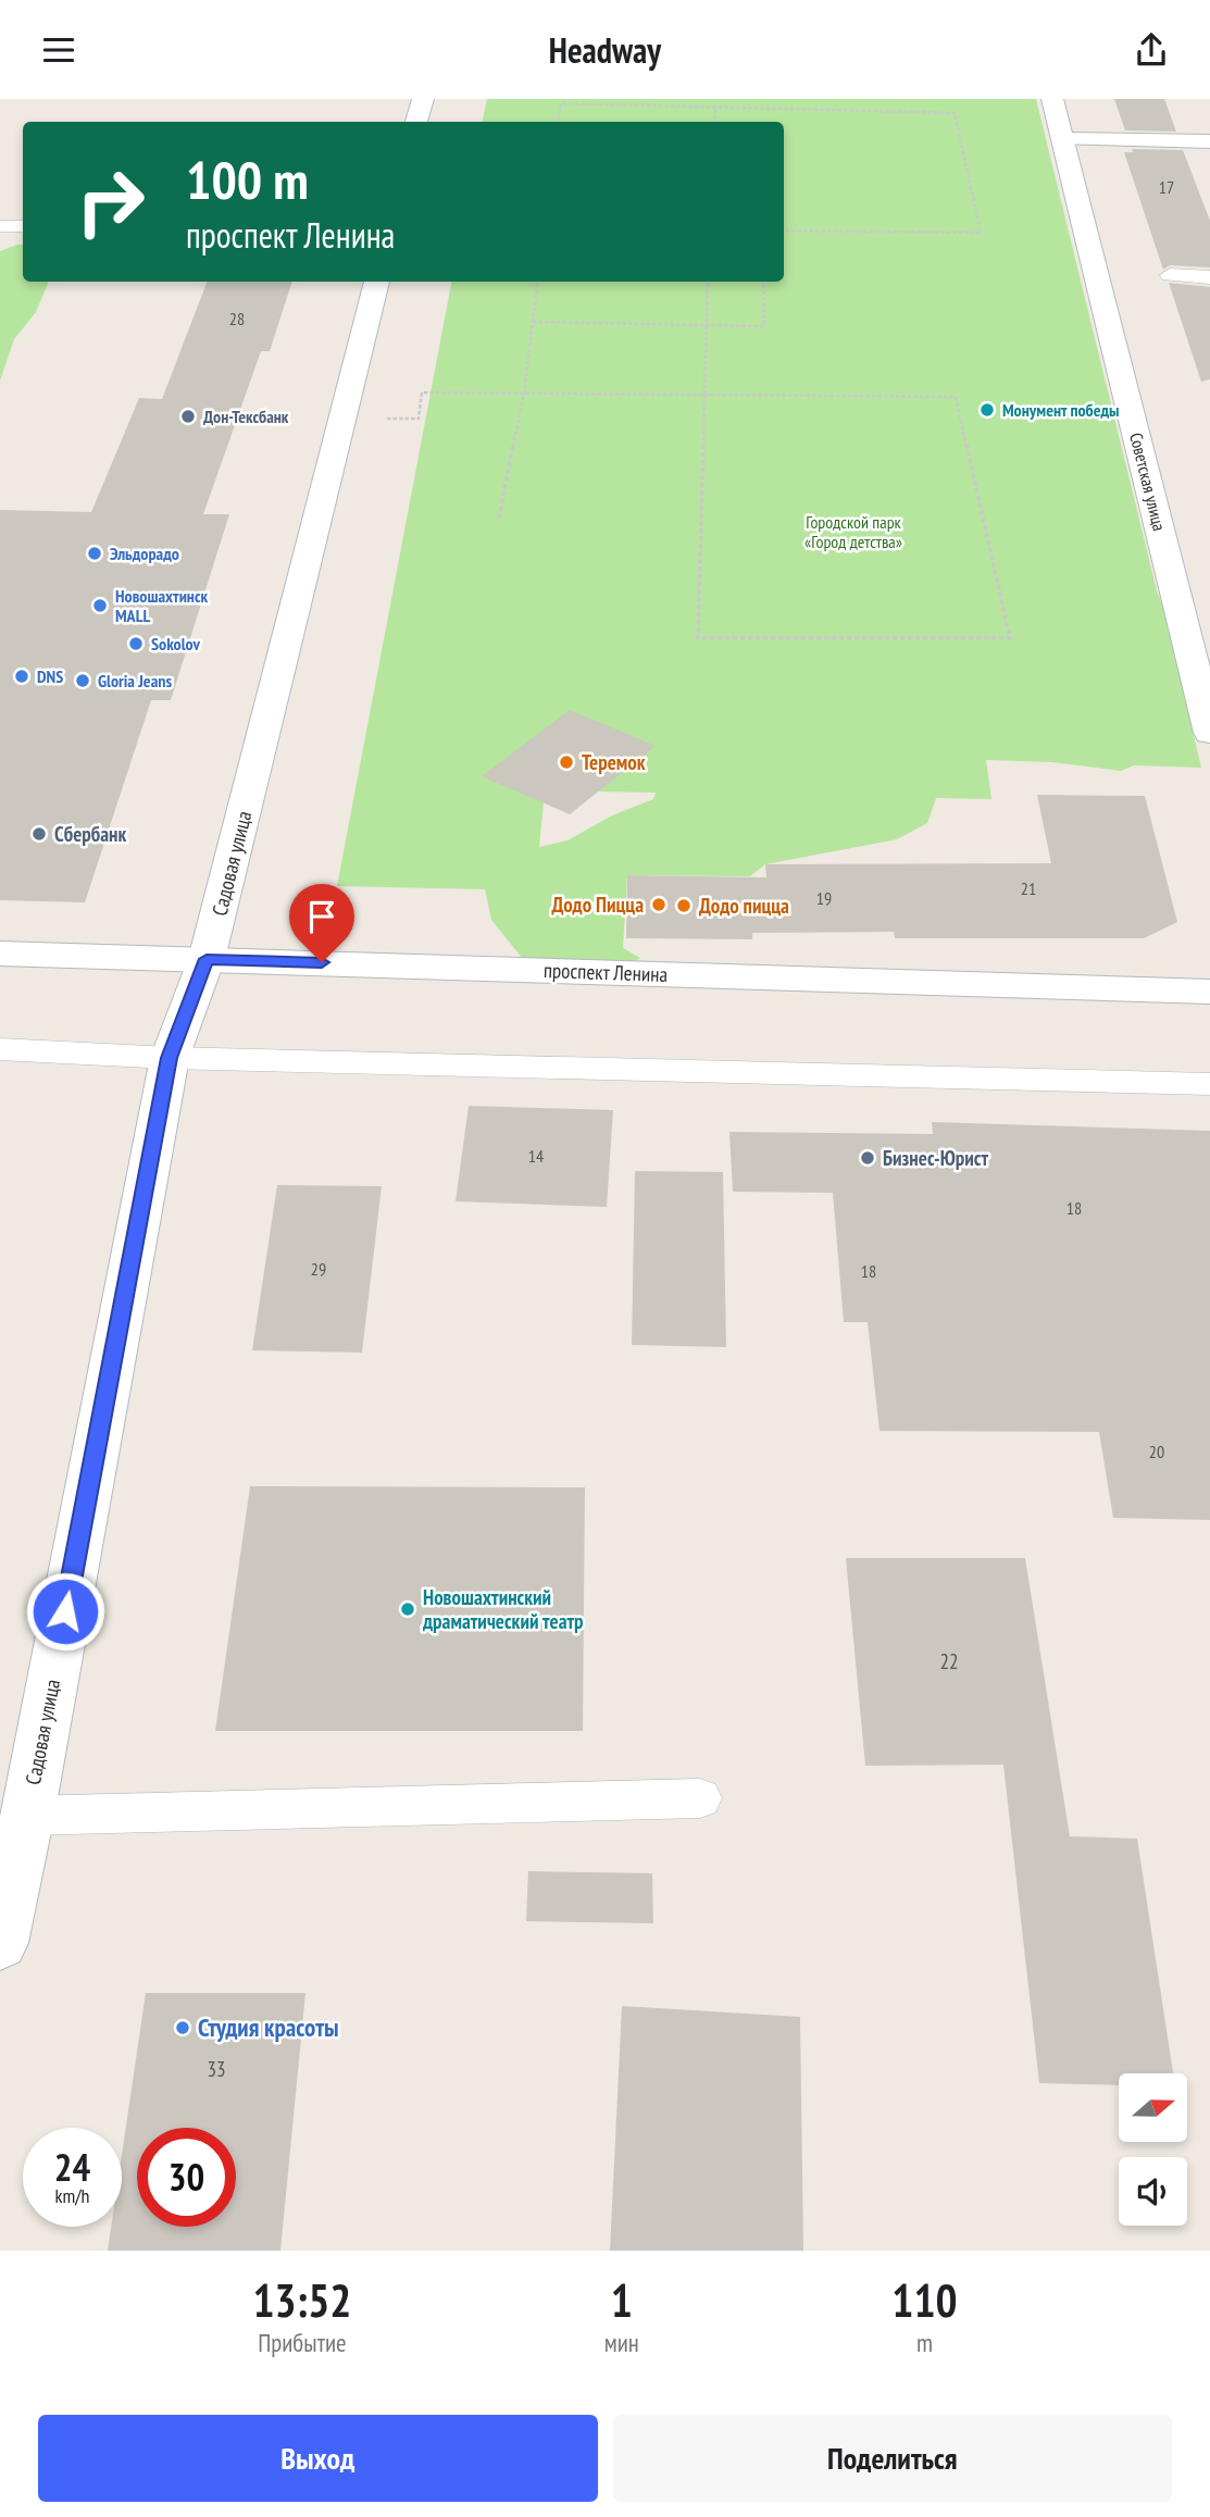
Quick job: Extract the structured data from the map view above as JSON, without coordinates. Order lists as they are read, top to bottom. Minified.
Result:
{"streets":{"street":["Советская улица","Садовая улица","проспект Ленина"]},"crossings":[["Садовая улица","проспект Ленина"]],"parks":["Городской парк «Город детства»"],"places":["Монумент победы","Дон-Тексбанк","Эльдорадо","Новошахтинск MALL","Sokolov","DNS","Gloria Jeans","Теремок","Сбербанк","Додо Пицца","Додо пицца","Бизнес-Юрист","Новошахтинский драматический театр","Студия красоты"],"house_numbers":["17","28","21","19","14","18","29","18","20","22","33"],"north":"right","page":{"header":"Headway","turn":["100 m","проспект Ленина"],"speed":"24 km/h","limit":"30","eta":["13:52","Прибытие","1","мин","110","m"],"buttons":["Выход","Поделиться"]}}
